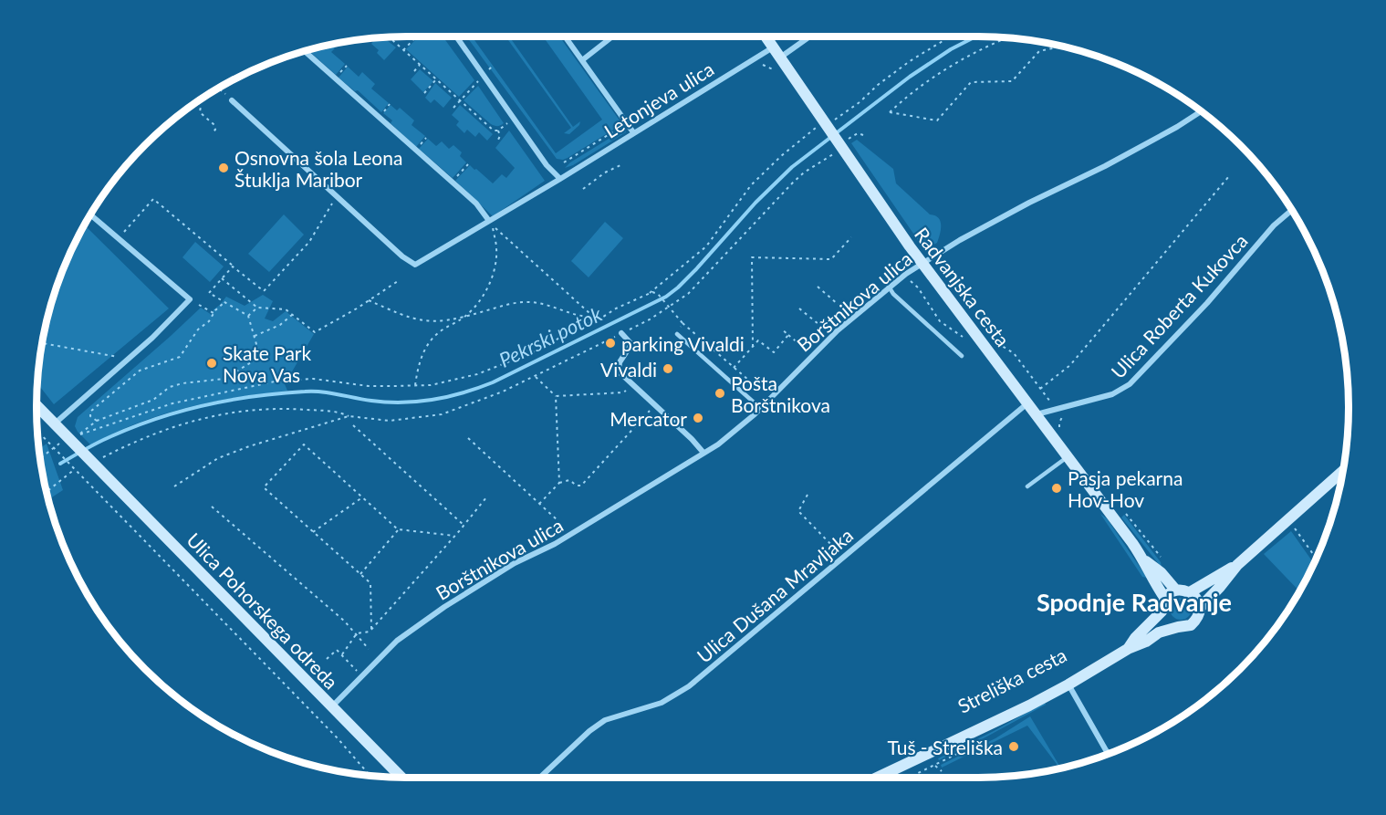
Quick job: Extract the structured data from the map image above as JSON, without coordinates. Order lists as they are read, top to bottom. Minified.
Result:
{"streets":{"street":["Letonjeva ulica","Radvanjska cesta","Borštnikova ulica","Ulica Roberta Kukovca","Ulica Dušana Mravljaka","Ulica Pohorskega odreda","Streliška cesta"]},"crossings":[["Letonjeva ulica","Radvanjska cesta"],["Radvanjska cesta","Borštnikova ulica"],["Radvanjska cesta","Ulica Roberta Kukovca"],["Radvanjska cesta","Ulica Dušana Mravljaka"],["Radvanjska cesta","Streliška cesta"],["Borštnikova ulica","Ulica Pohorskega odreda"]],"districts":["Spodnje Radvanje"],"water":["Pekrski potok"],"places":["Osnovna šola Leona Štuklja Maribor","parking Vivaldi","Skate Park Nova Vas","Vivaldi","Pošta Borštnikova","Mercator","Pasja pekarna Hov-Hov","Tuš - Streliška"]}
